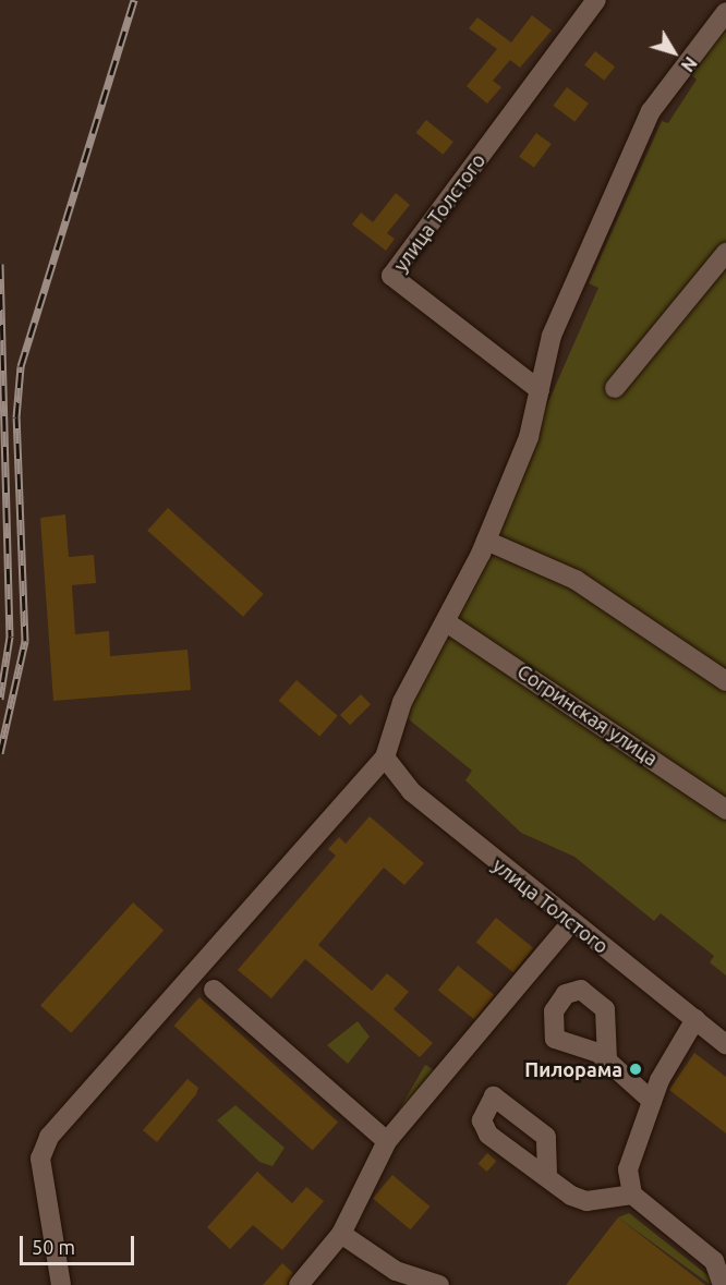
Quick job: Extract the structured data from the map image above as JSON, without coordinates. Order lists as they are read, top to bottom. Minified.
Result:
{"streets":{"street":["улица Толстого","Согринская улица"]},"places":["Пилорама"],"scale_bar":"50 m","north":"bottom right"}
